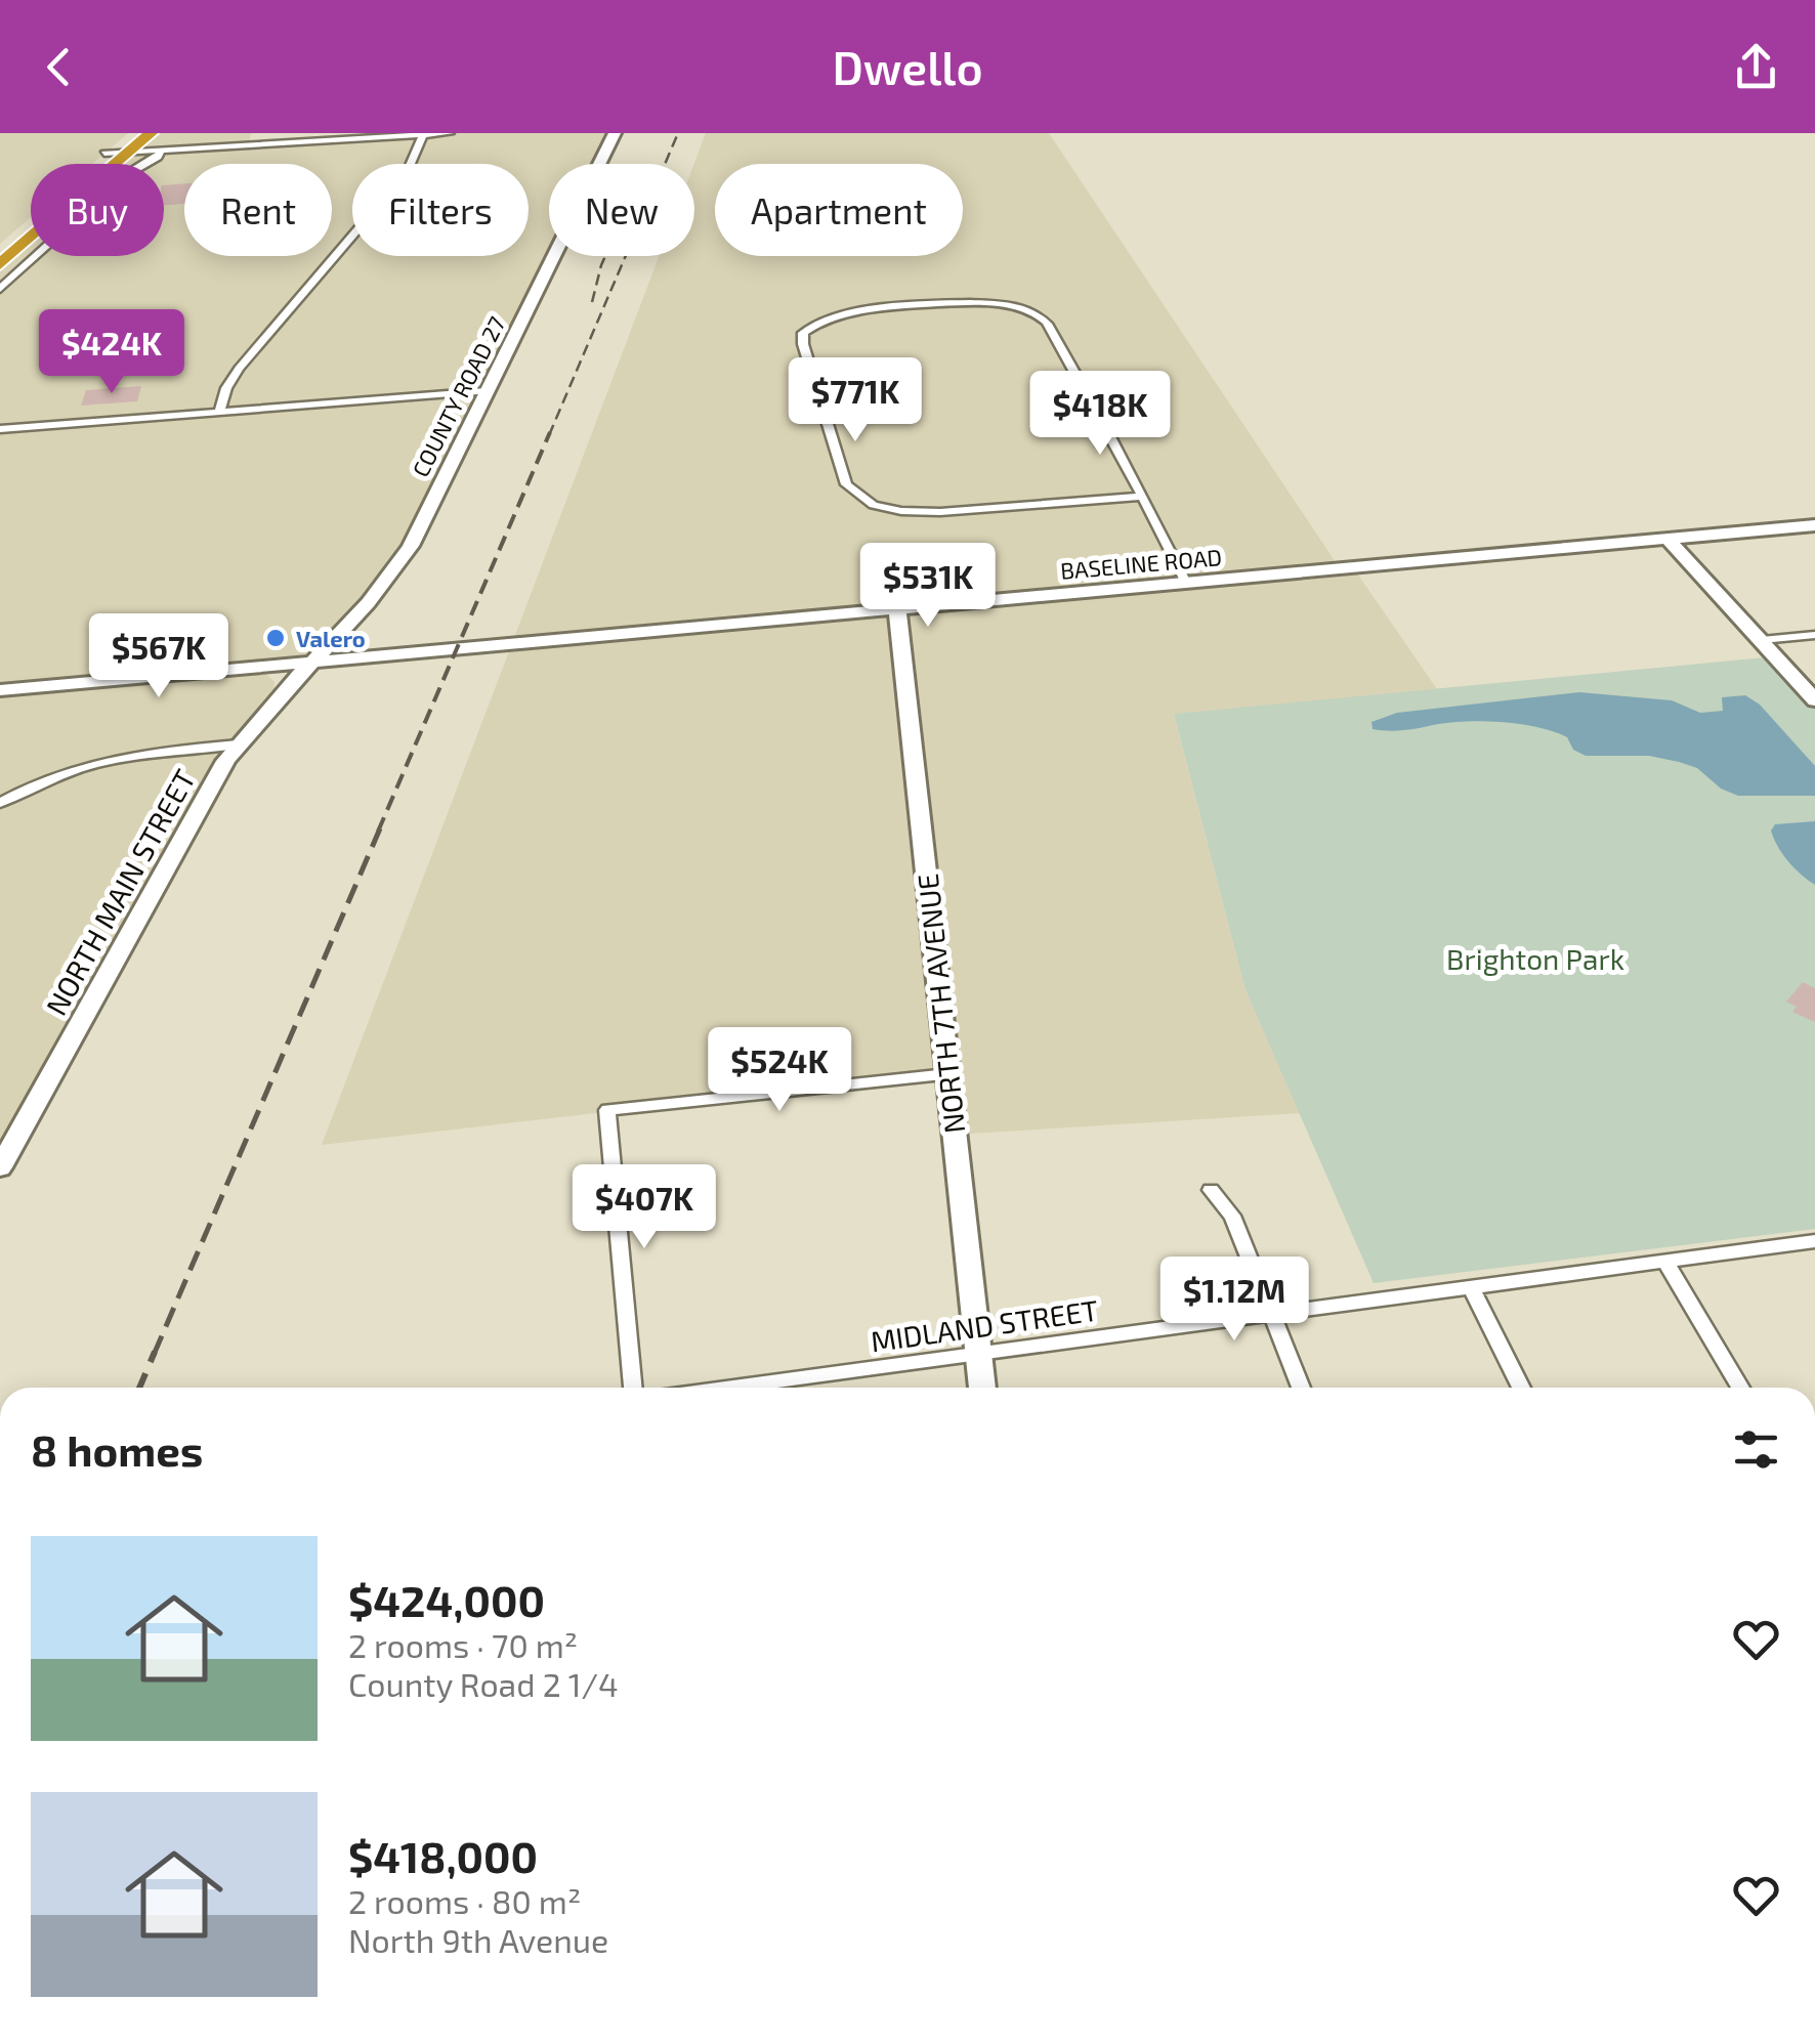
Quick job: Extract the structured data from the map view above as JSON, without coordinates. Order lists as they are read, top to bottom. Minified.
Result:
{"streets":{"street":["COUNTY ROAD 27","BASELINE ROAD","NORTH MAIN STREET","NORTH 7TH AVENUE","MIDLAND STREET"]},"crossings":[["COUNTY ROAD 27","BASELINE ROAD"],["COUNTY ROAD 27","NORTH MAIN STREET"],["BASELINE ROAD","NORTH MAIN STREET"],["BASELINE ROAD","NORTH 7TH AVENUE"],["NORTH 7TH AVENUE","MIDLAND STREET"]],"parks":["Brighton Park"],"places":["Valero"],"page":{"header":"Dwello","chip":["Buy","Rent","Filters","New","Apartment"],"price":["$424K","$771K","$418K","$531K","$567K","$524K","$407K","$1.12M"],"heading":"8 homes","list":[{"name":"$424,000","note":"2 rooms · 70 m² · County Road 2 1/4"},{"name":"$418,000","note":"2 rooms · 80 m² · North 9th Avenue"}]}}
